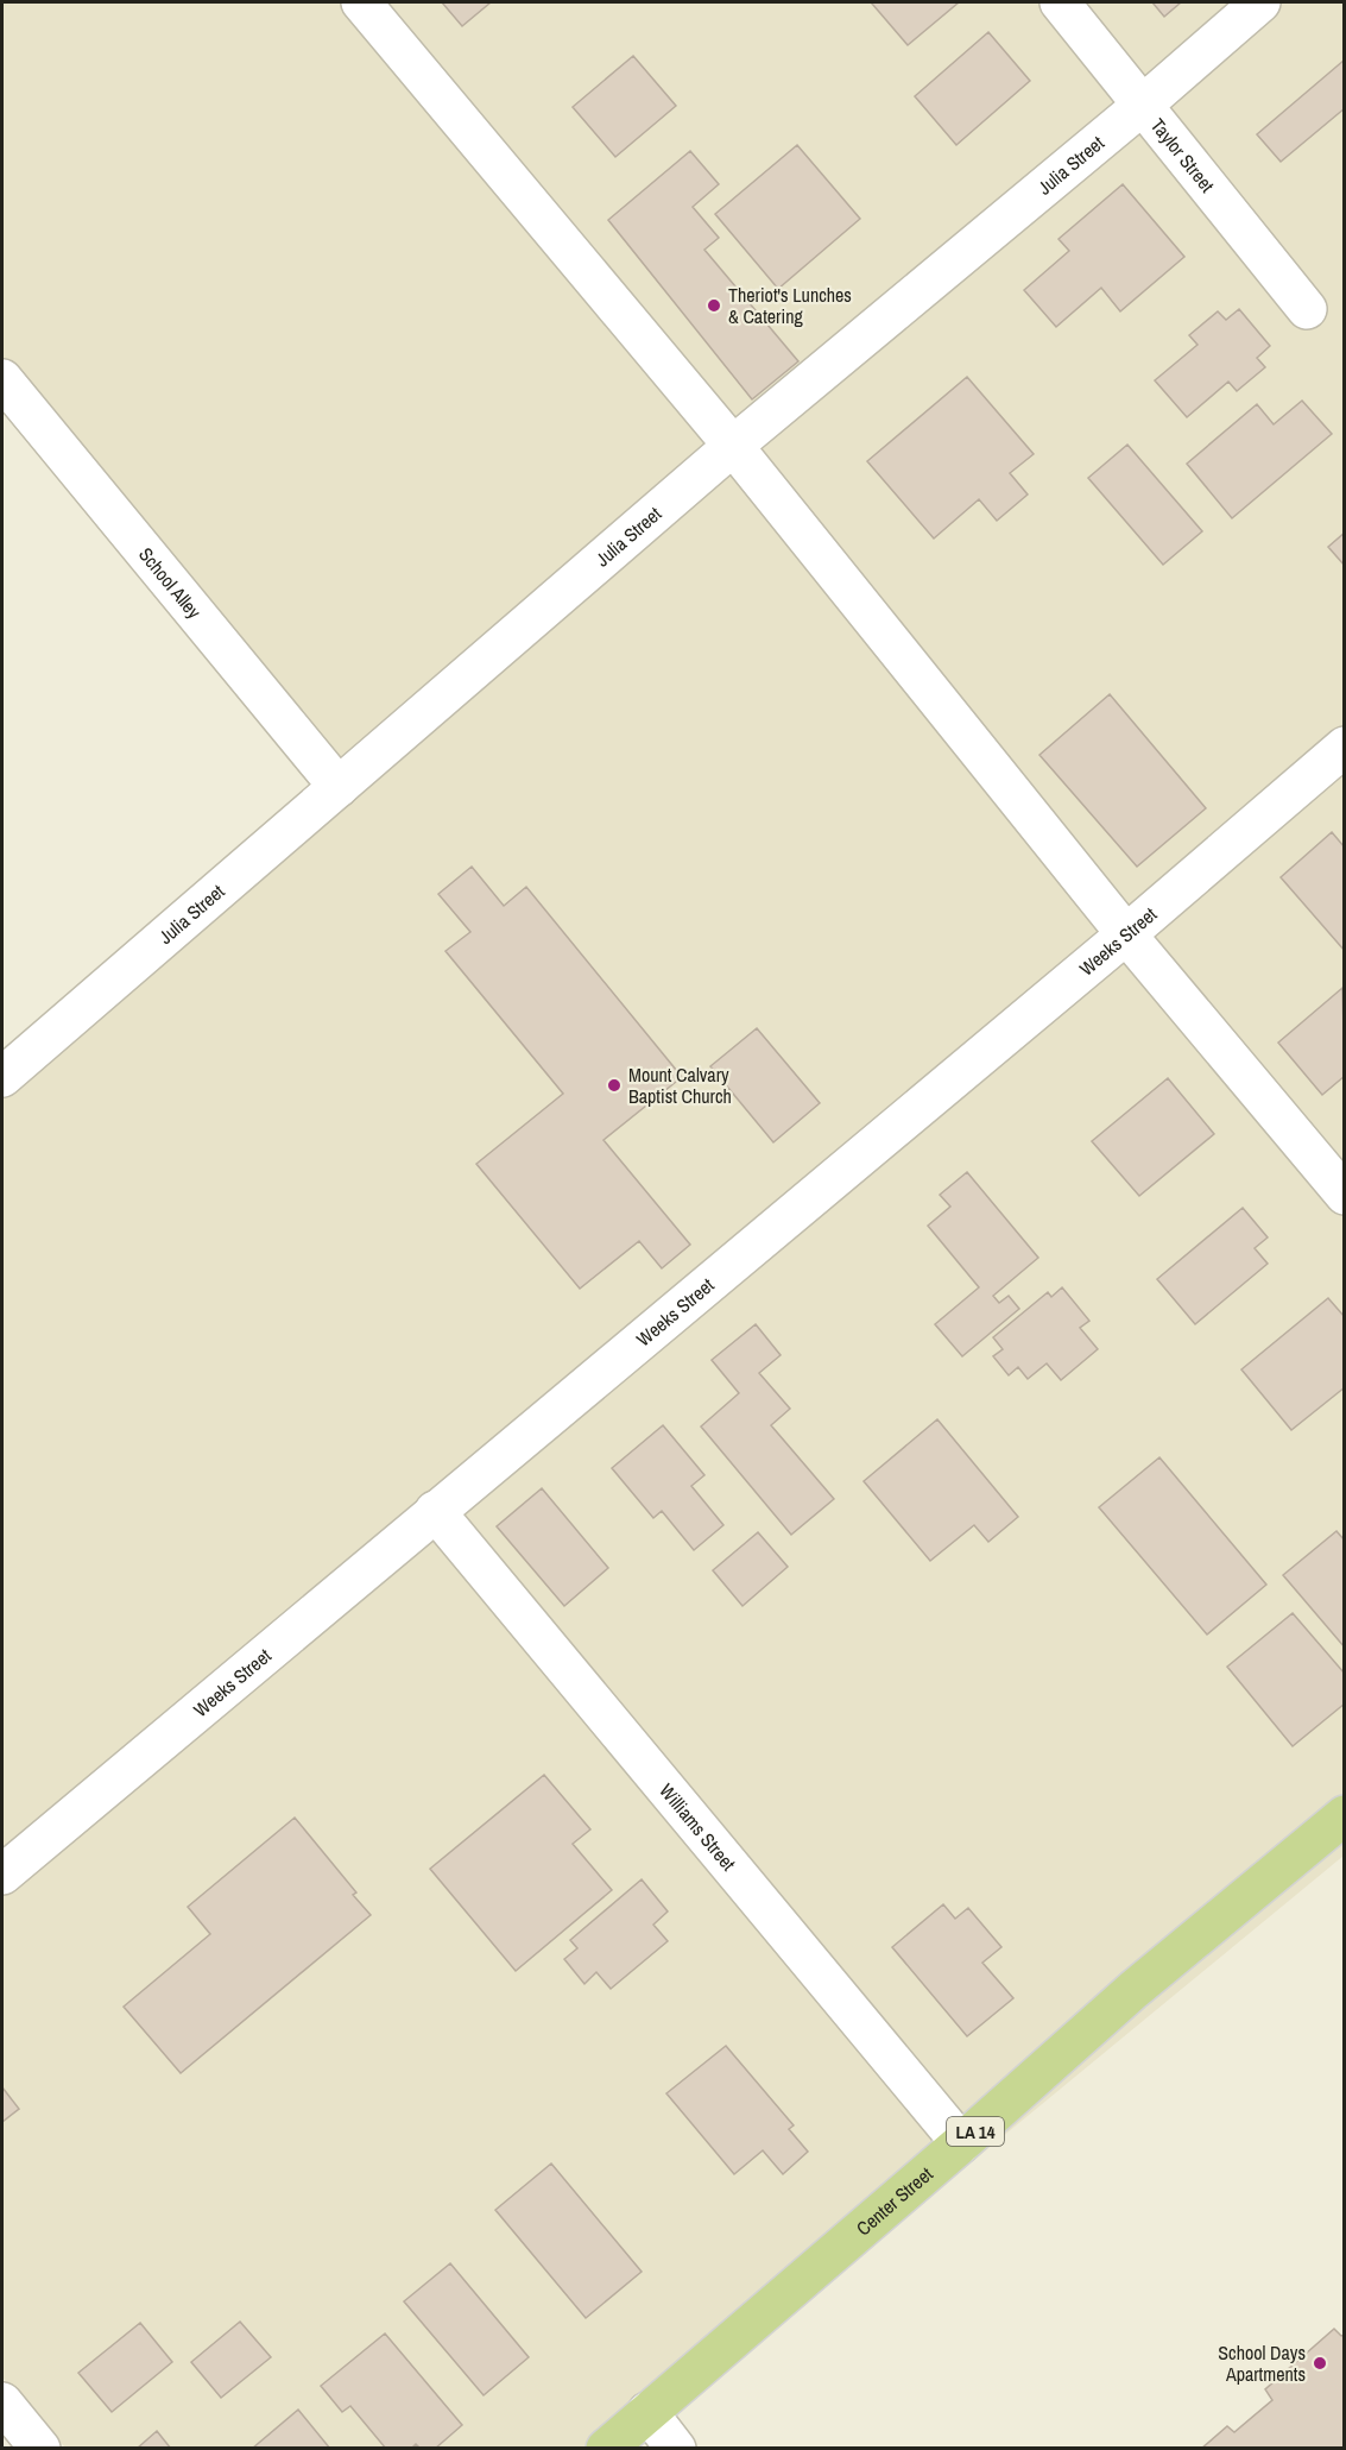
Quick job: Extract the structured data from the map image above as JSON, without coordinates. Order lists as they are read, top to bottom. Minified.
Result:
{"streets":{"main road":["LA 14","Center Street"],"street":["Taylor Street","Julia Street","School Alley","Weeks Street","Williams Street"]},"crossings":[["Taylor Street","Julia Street"],["Julia Street","School Alley"],["Weeks Street","Williams Street"],["Williams Street","Center Street"]],"places":["Theriot's Lunches & Catering","Mount Calvary Baptist Church","School Days Apartments"]}
